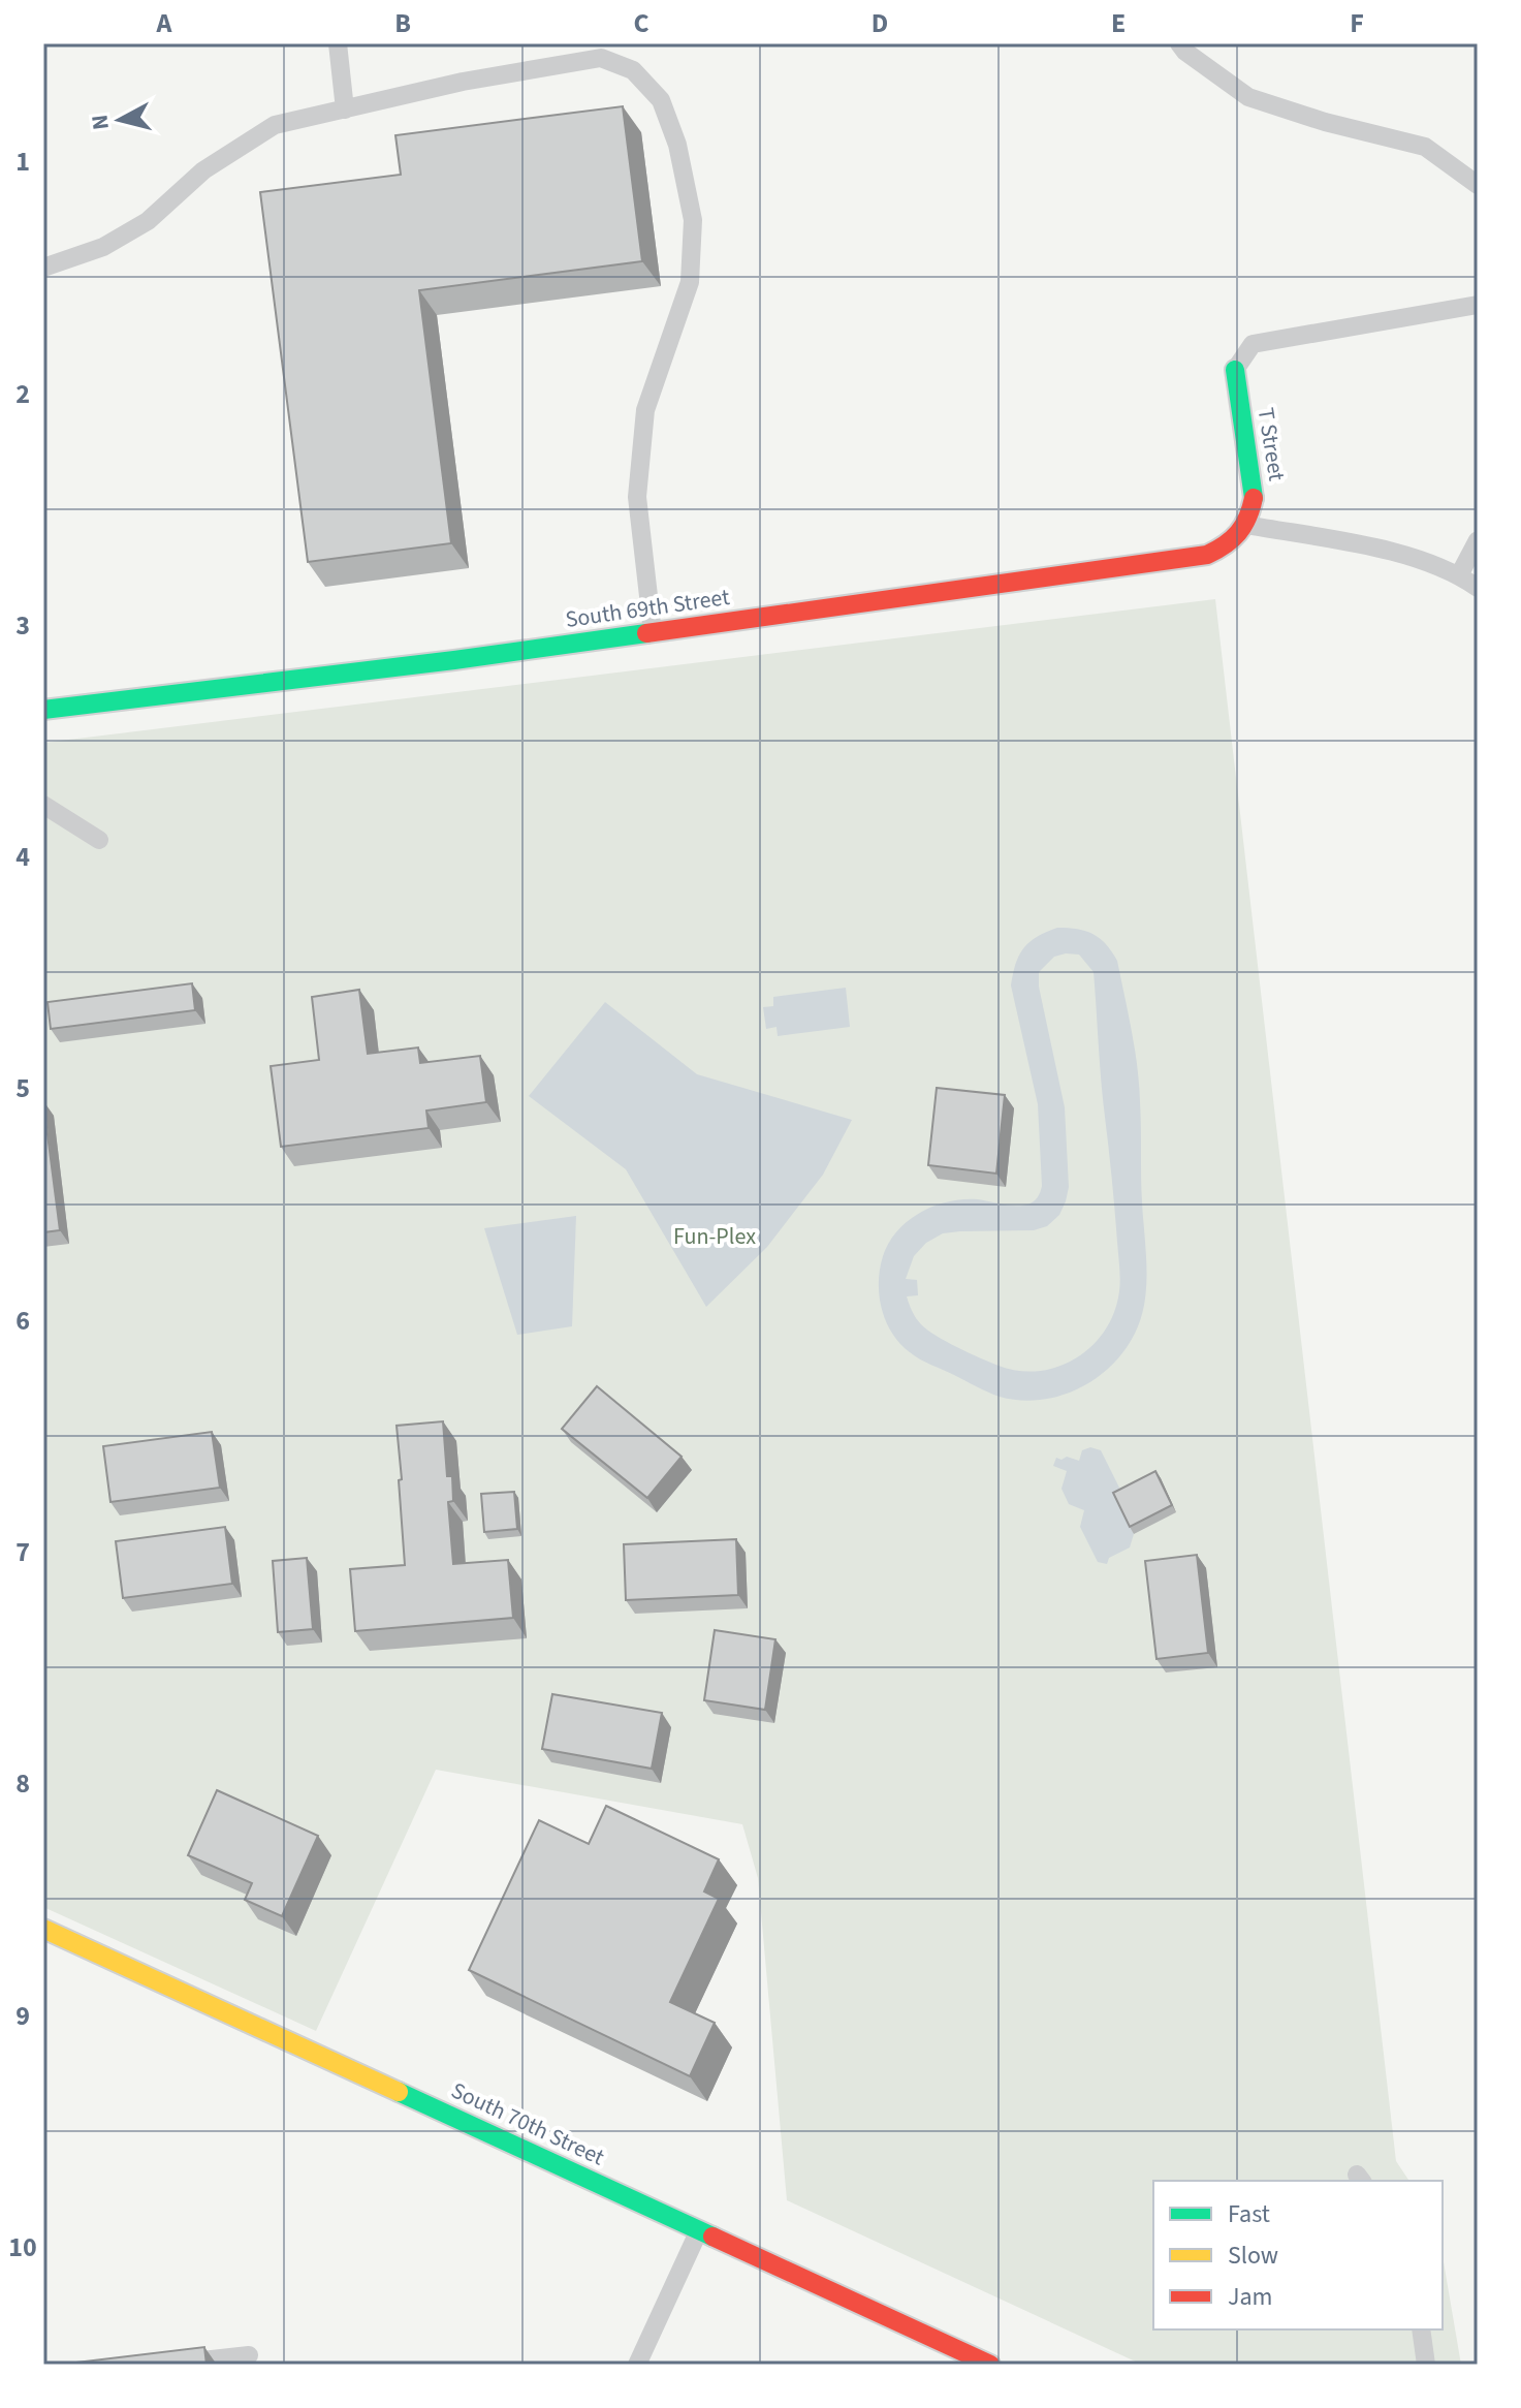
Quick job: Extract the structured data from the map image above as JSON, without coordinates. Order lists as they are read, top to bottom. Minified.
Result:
{"streets":{"street":["T Street","South 69th Street","South 70th Street"]},"crossings":[["T Street","South 69th Street"]],"parks":["Fun-Plex"],"legend":["Fast","Slow","Jam"],"north":"left","grid":{"columns":["A","B","C","D","E","F"],"rows":["1","2","3","4","5","6","7","8","9","10"]}}
